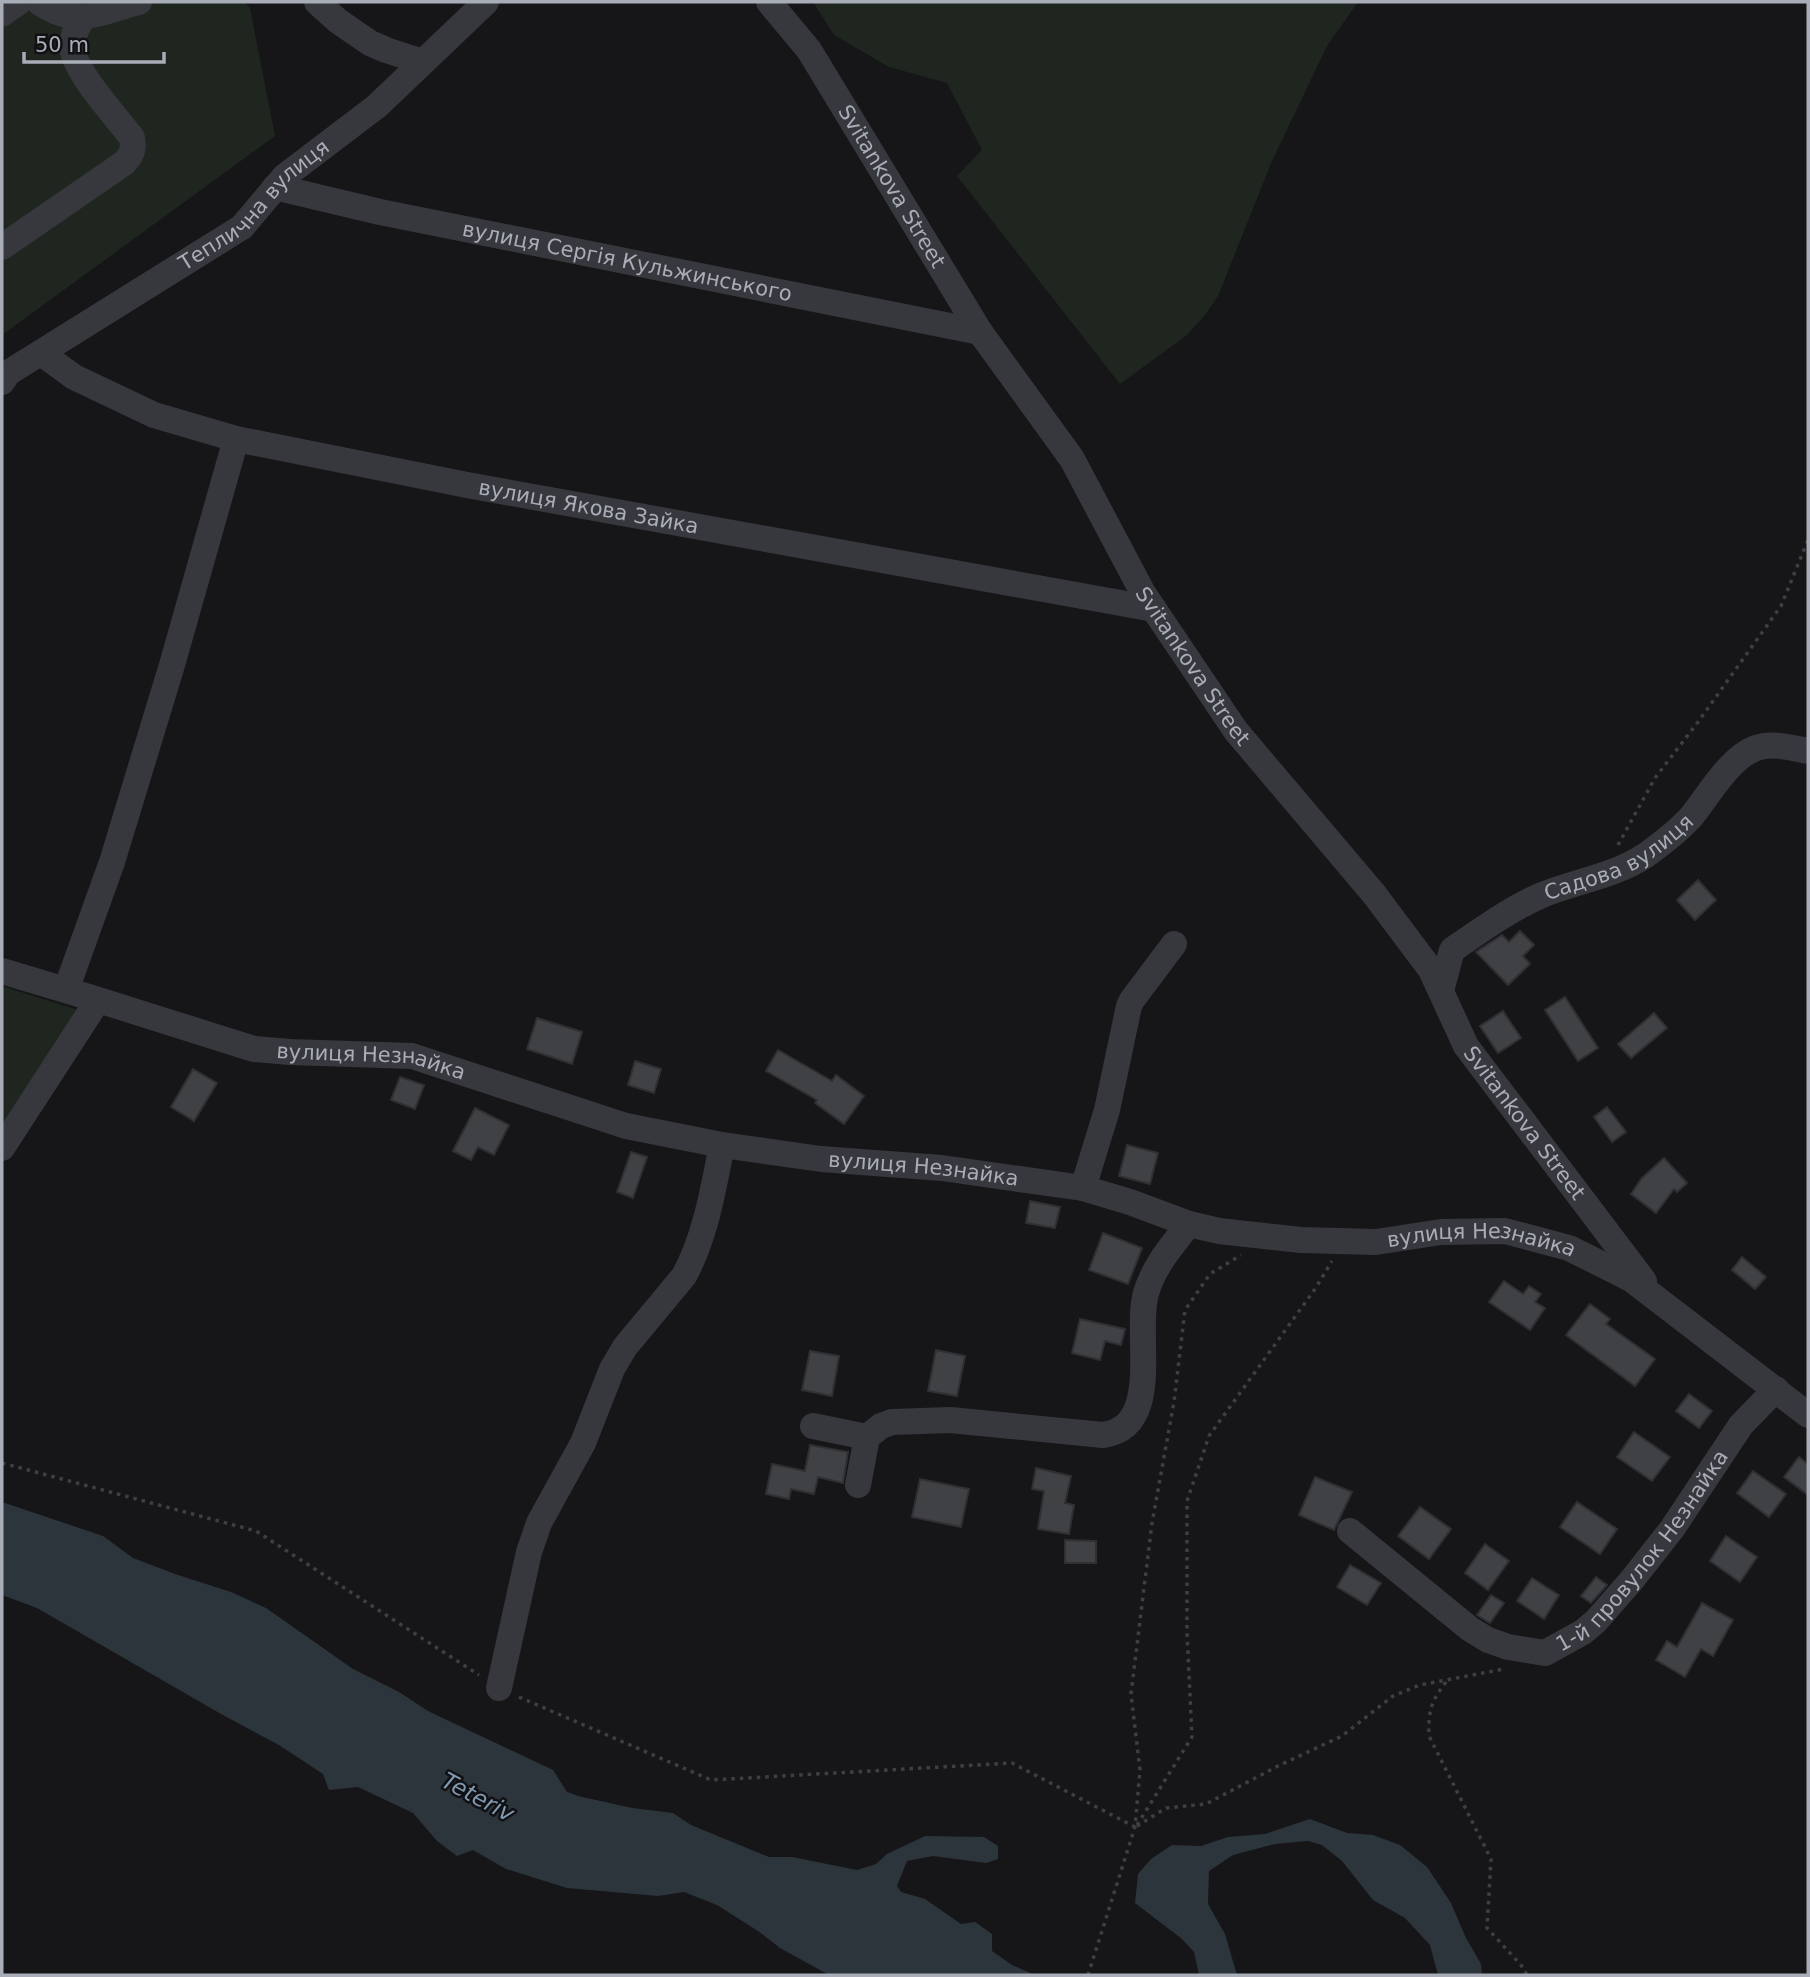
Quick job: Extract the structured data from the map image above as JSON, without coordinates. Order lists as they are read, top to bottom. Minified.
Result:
{"streets":{"street":["Svitankova Street","Теплична вулиця","вулиця Сергія Кульжинського","вулиця Якова Зайка","Садова вулиця","вулиця Незнайка","1-й провулок Незнайка"]},"crossings":[["Svitankova Street","вулиця Сергія Кульжинського"],["Svitankova Street","вулиця Якова Зайка"],["Svitankova Street","Садова вулиця"],["Svitankova Street","вулиця Незнайка"],["Теплична вулиця","вулиця Сергія Кульжинського"],["Теплична вулиця","вулиця Якова Зайка"],["вулиця Незнайка","1-й провулок Незнайка"]],"water":["Teteriv"],"scale_bar":"50 m"}
